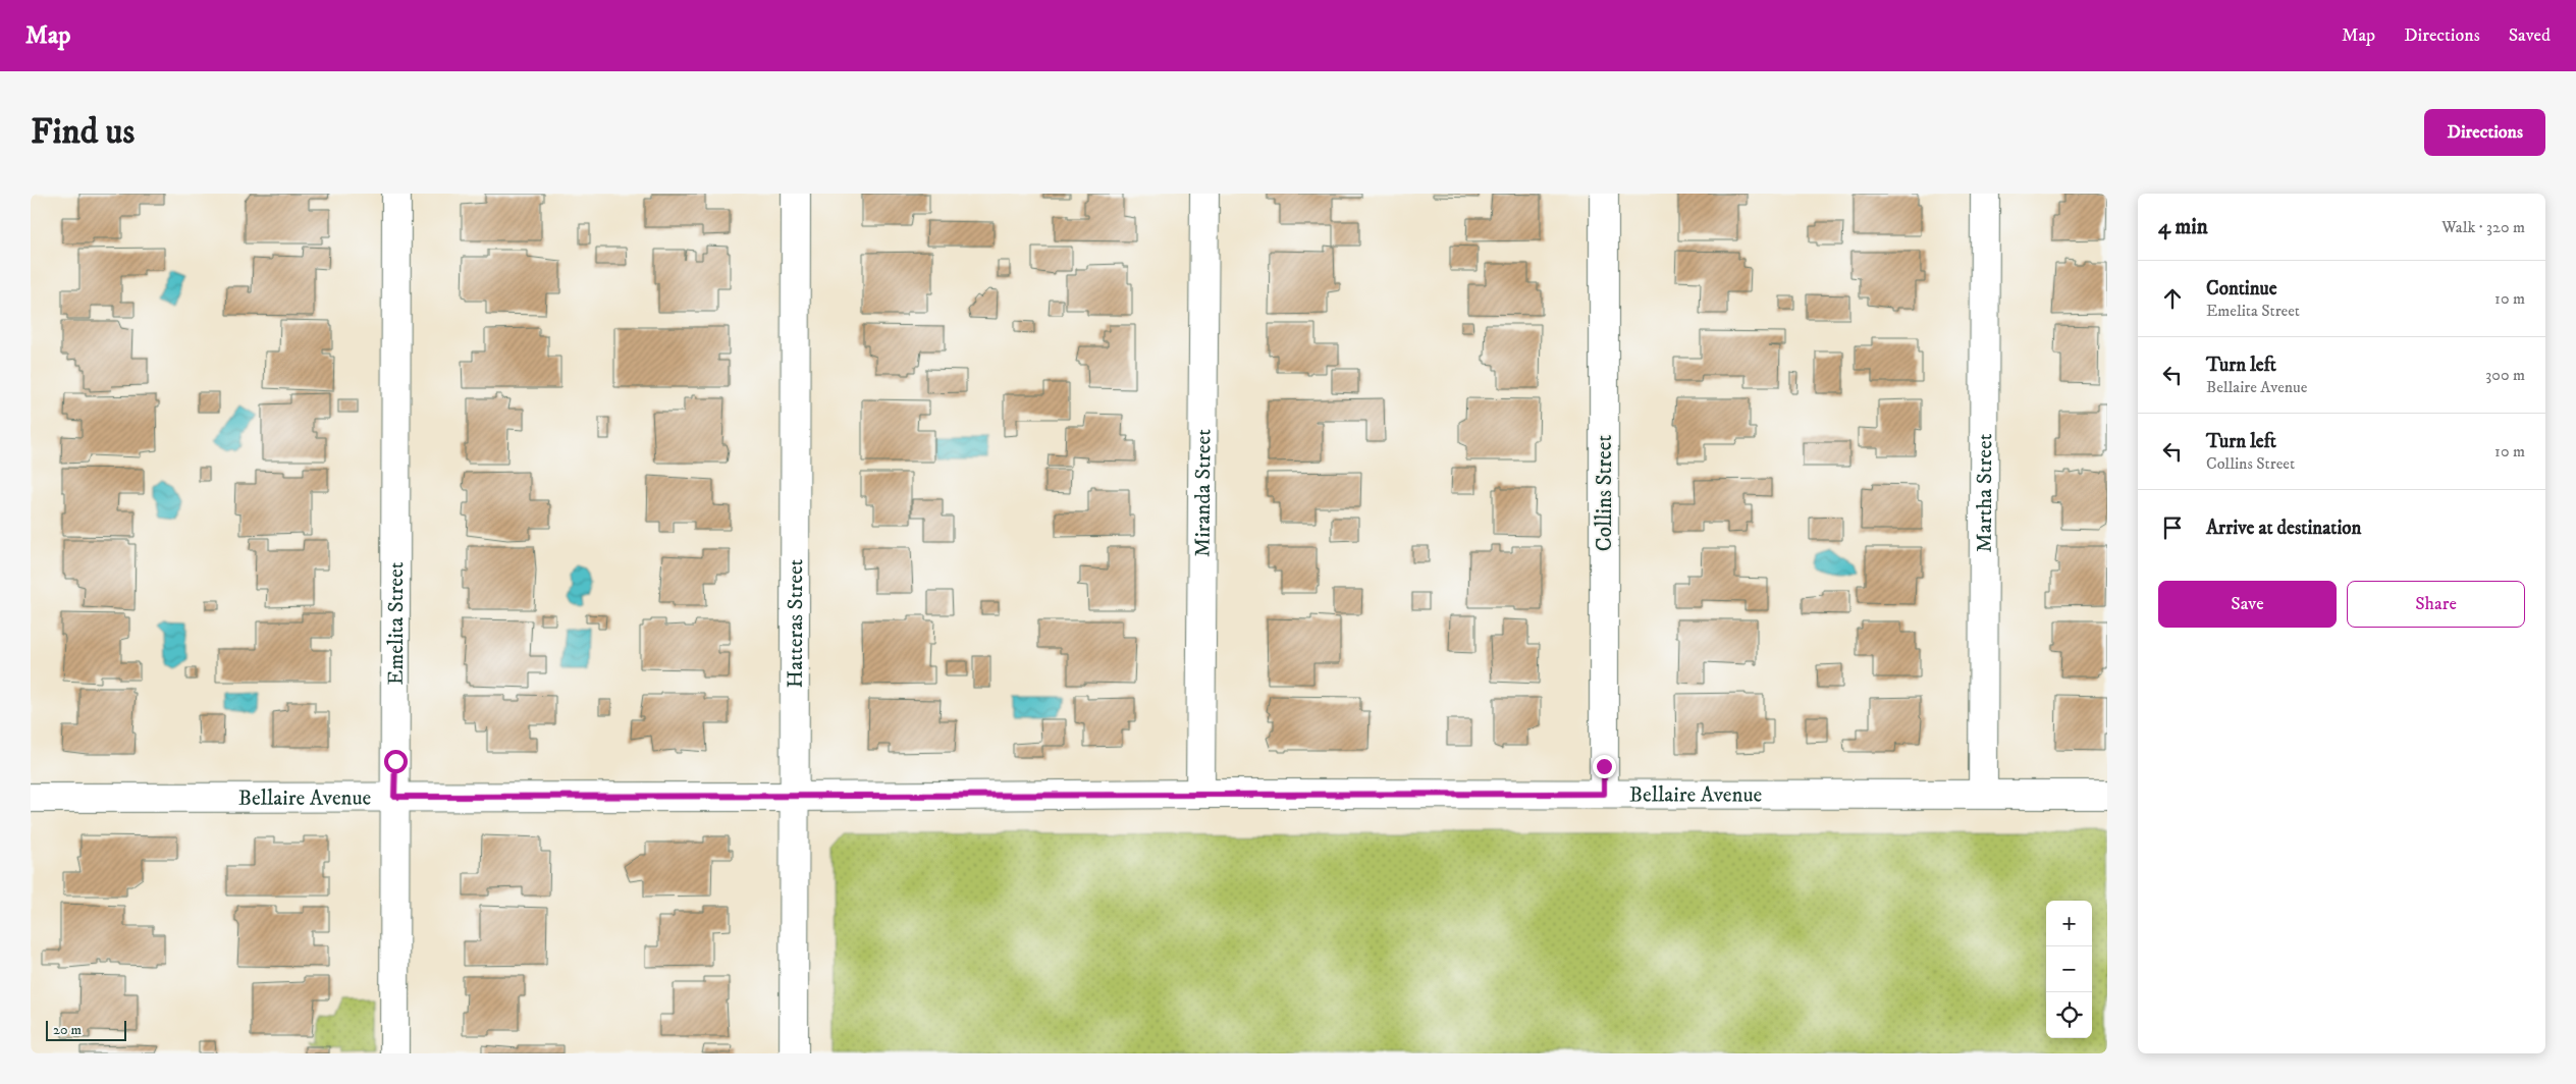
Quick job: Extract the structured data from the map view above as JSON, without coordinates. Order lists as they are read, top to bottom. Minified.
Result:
{"streets":{"street":["Miranda Street","Collins Street","Martha Street","Emelita Street","Hatteras Street","Bellaire Avenue"]},"crossings":[["Miranda Street","Bellaire Avenue"],["Collins Street","Bellaire Avenue"],["Martha Street","Bellaire Avenue"],["Emelita Street","Bellaire Avenue"],["Hatteras Street","Bellaire Avenue"]],"scale_bar":"20 m","page":{"header":"Map","nav":["Map","Directions","Saved"],"buttons":["Directions",["Save","Share"]],"title":"Find us","heading":["4 min","Walk · 320 m"],"list":[["Continue","Emelita Street","10 m"],["Turn left","Bellaire Avenue","300 m"],["Turn left","Collins Street","10 m"],"Arrive at destination"],"map_buttons":["+","−"],"scale":"20 m"}}
